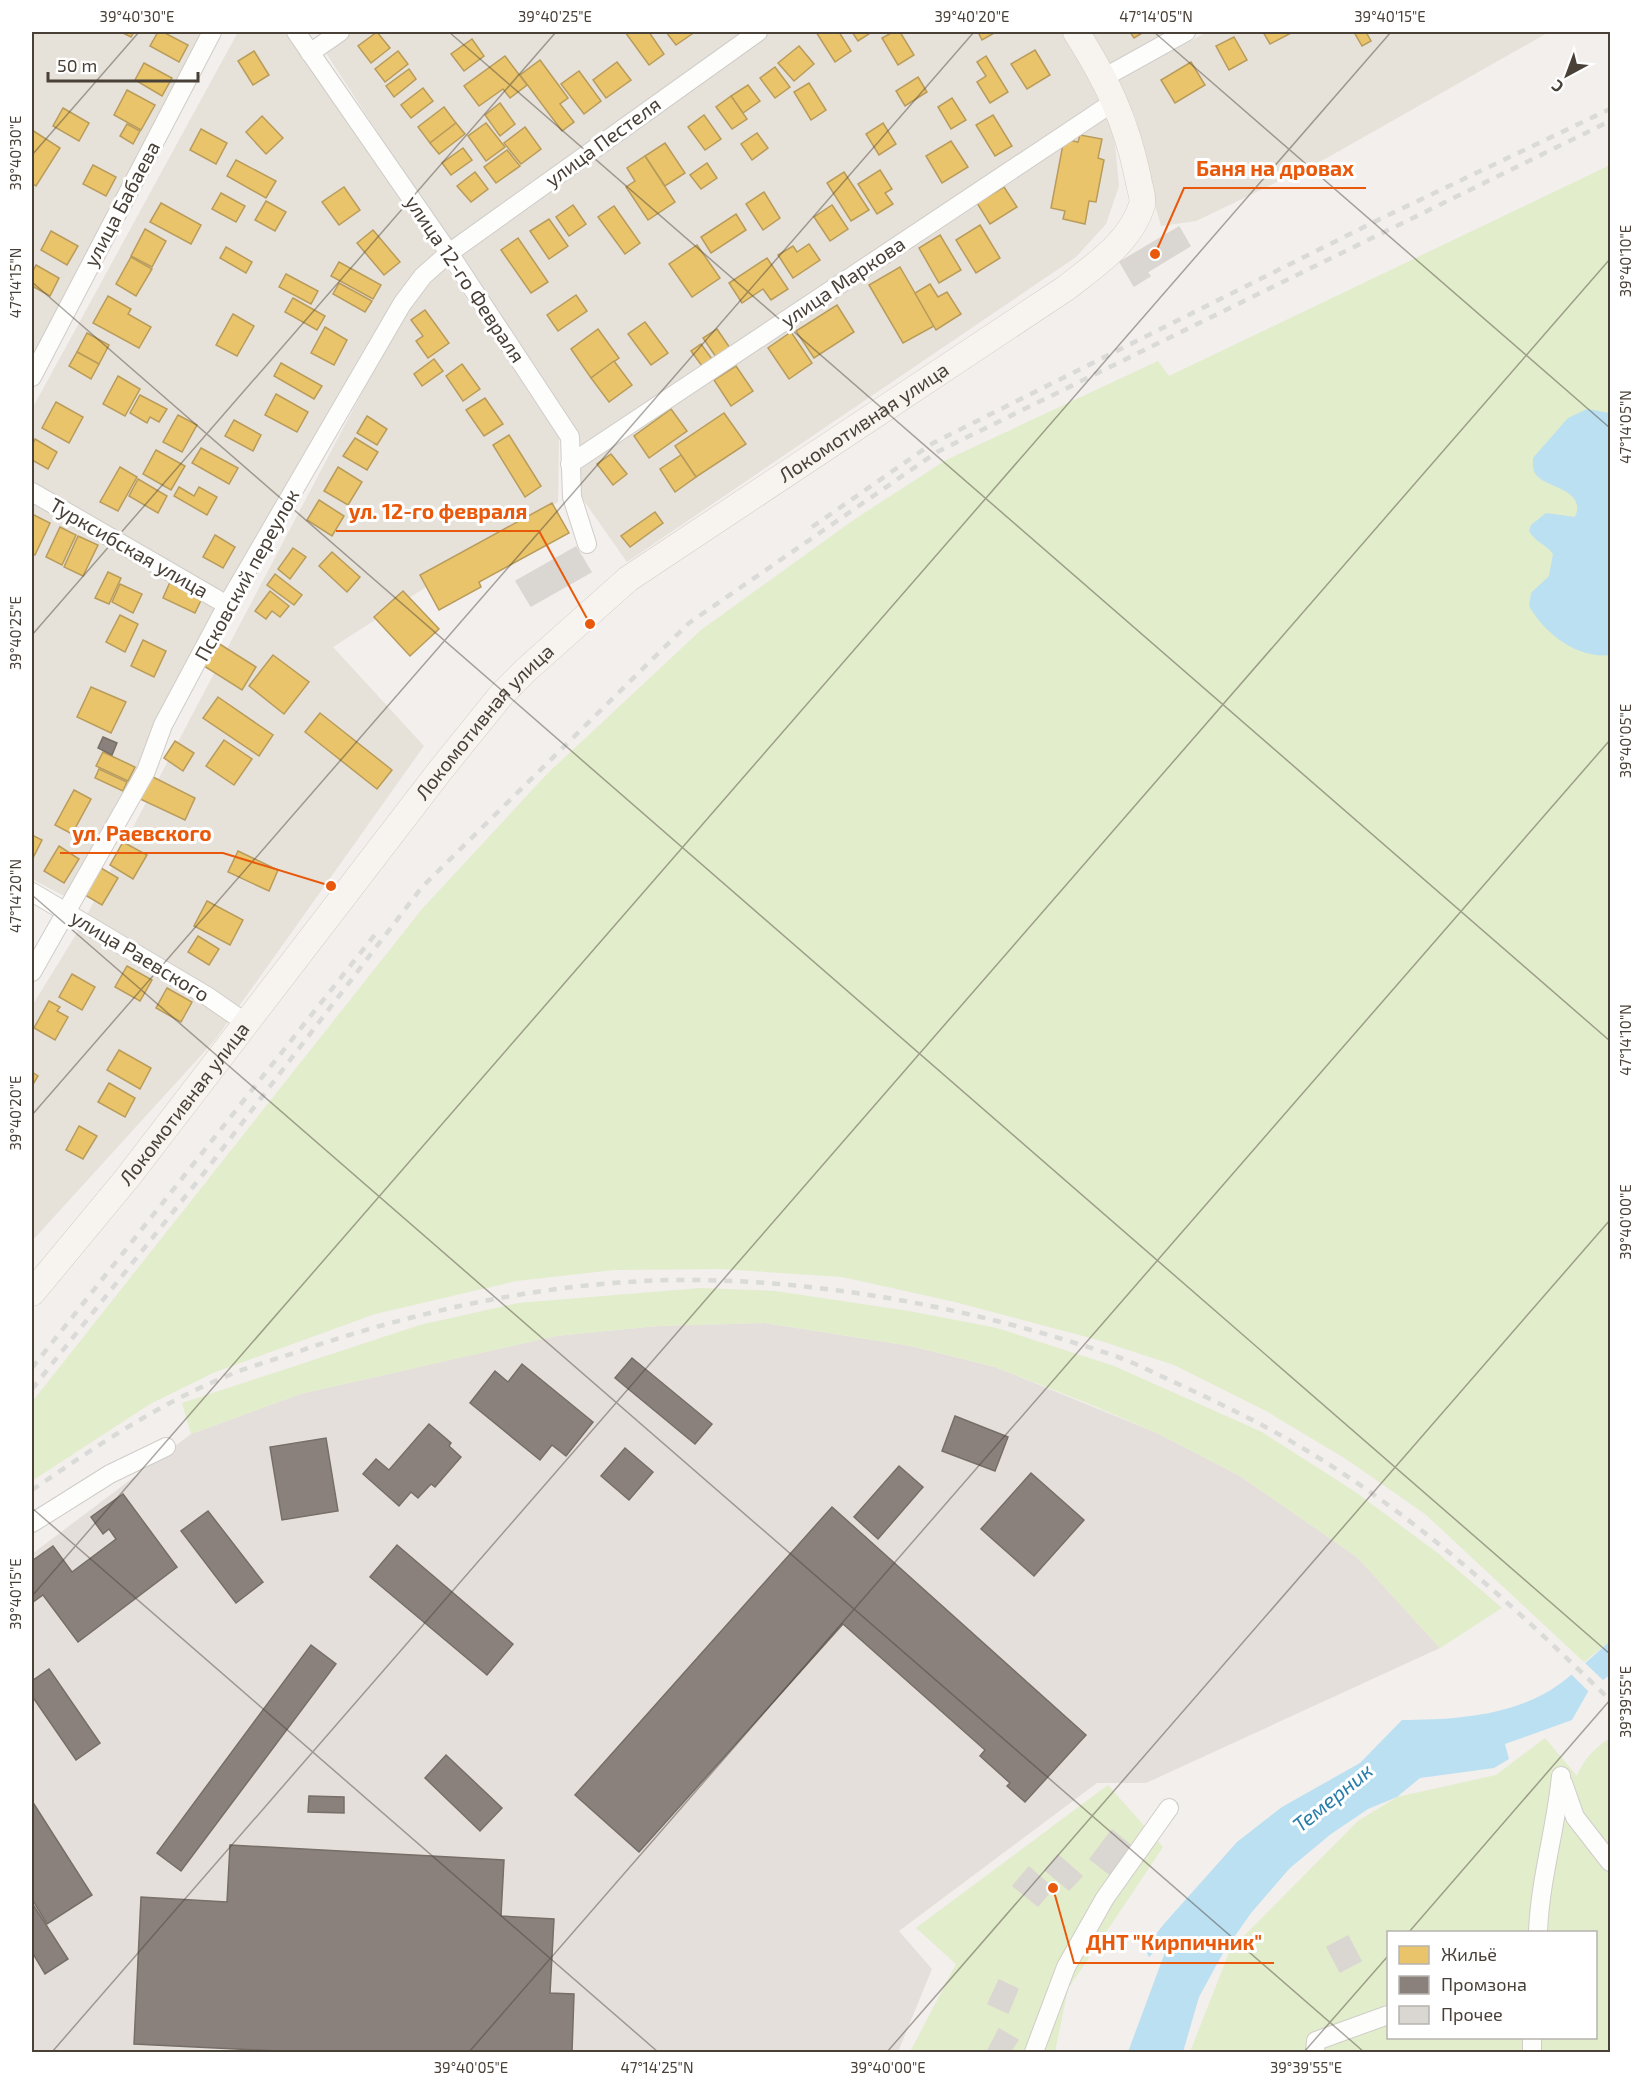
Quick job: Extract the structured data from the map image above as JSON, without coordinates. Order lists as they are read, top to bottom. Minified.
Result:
{"streets":{"street":["улица Пестеля","улица Бабаева","улица 12-го Февраля","улица Маркова","Локомотивная улица","Турксибская улица","Псковский переулок","улица Раевского"]},"crossings":[["улица Пестеля","улица 12-го Февраля"],["улица Пестеля","Псковский переулок"],["улица 12-го Февраля","улица Маркова"],["улица 12-го Февраля","Псковский переулок"],["улица Маркова","Локомотивная улица"],["Локомотивная улица","улица Раевского"],["Турксибская улица","Псковский переулок"],["Псковский переулок","улица Раевского"]],"water":["Темерник"],"places":["Баня на дровах","ул. 12-го февраля","ул. Раевского","ДНТ \"Кирпичник\""],"legend":["Жильё","Промзона","Прочее"],"scale_bar":"50 m","north":"bottom left","coordinates":["39°40'30\"E","39°40'25\"E","39°40'20\"E","47°14'05\"N","39°40'15\"E","39°40'10\"E","47°14'15\"N","39°40'05\"E","47°14'20\"N","47°14'10\"N","39°40'00\"E","39°39'55\"E","47°14'25\"N"]}
